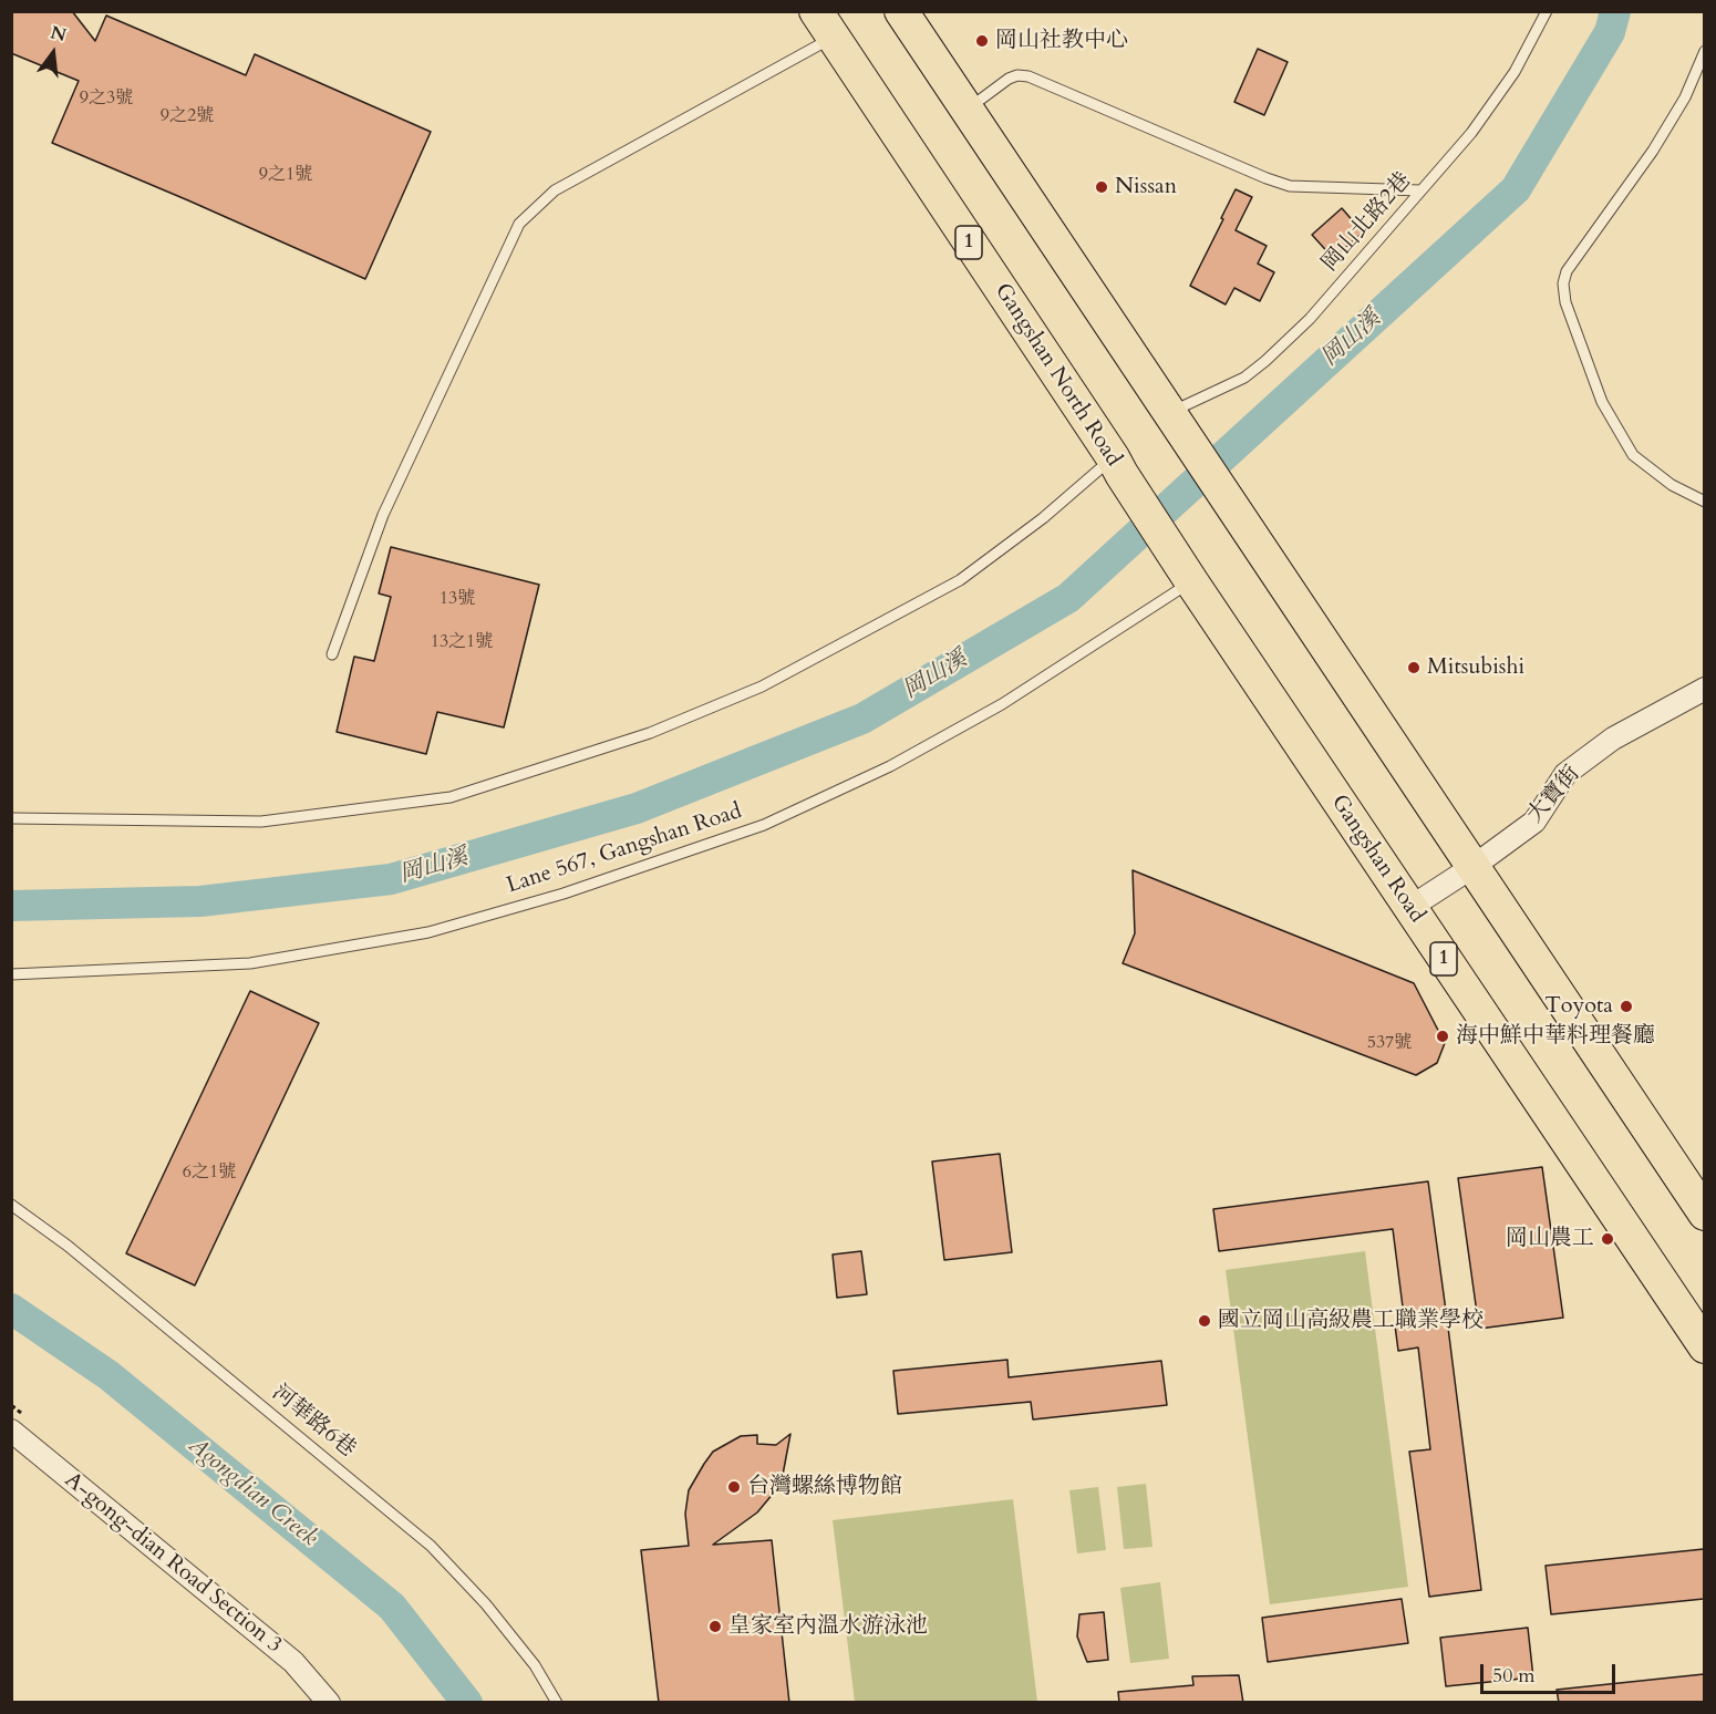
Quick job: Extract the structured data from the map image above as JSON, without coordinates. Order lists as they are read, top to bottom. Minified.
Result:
{"streets":{"main road":["1","Gangshan North Road","Gangshan Road"],"street":["大寶街","A-gong-dian Road Section 3"],"lane":["岡山北路2巷","Lane 567, Gangshan Road","河華路6巷"]},"crossings":[["1","Gangshan North Road"],["1","Lane 567, Gangshan Road"],["1","Gangshan Road"],["大寶街","Gangshan Road"],["Lane 567, Gangshan Road","Gangshan Road"]],"water":["岡山溪","Agongdian Creek"],"places":["岡山社教中心","Nissan","Mitsubishi","Toyota","海中鮮中華料理餐廳","岡山農工","國立岡山高級農工職業學校","台灣螺絲博物館","皇家室內溫水游泳池"],"house_numbers":["9之3號","9之2號","9之1號","13號","13之1號","537號","6之1號"],"scale_bar":"50 m","north":"top"}
